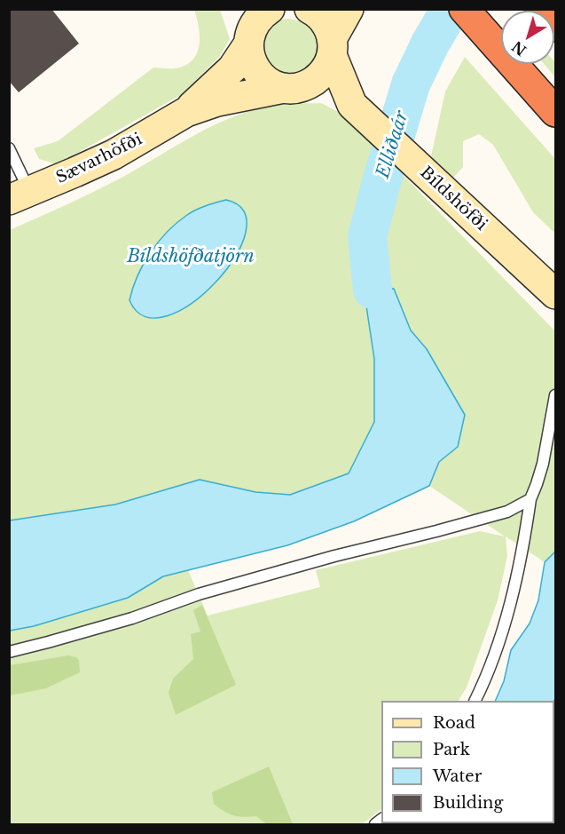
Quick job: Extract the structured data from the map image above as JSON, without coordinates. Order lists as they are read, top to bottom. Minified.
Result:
{"streets":{"street":["Sævarhöfði","Bíldshöfði"]},"water":["Elliðaár","Bíldshöfðatjörn"],"legend":["Road","Park","Water","Building"],"north":"bottom left"}
